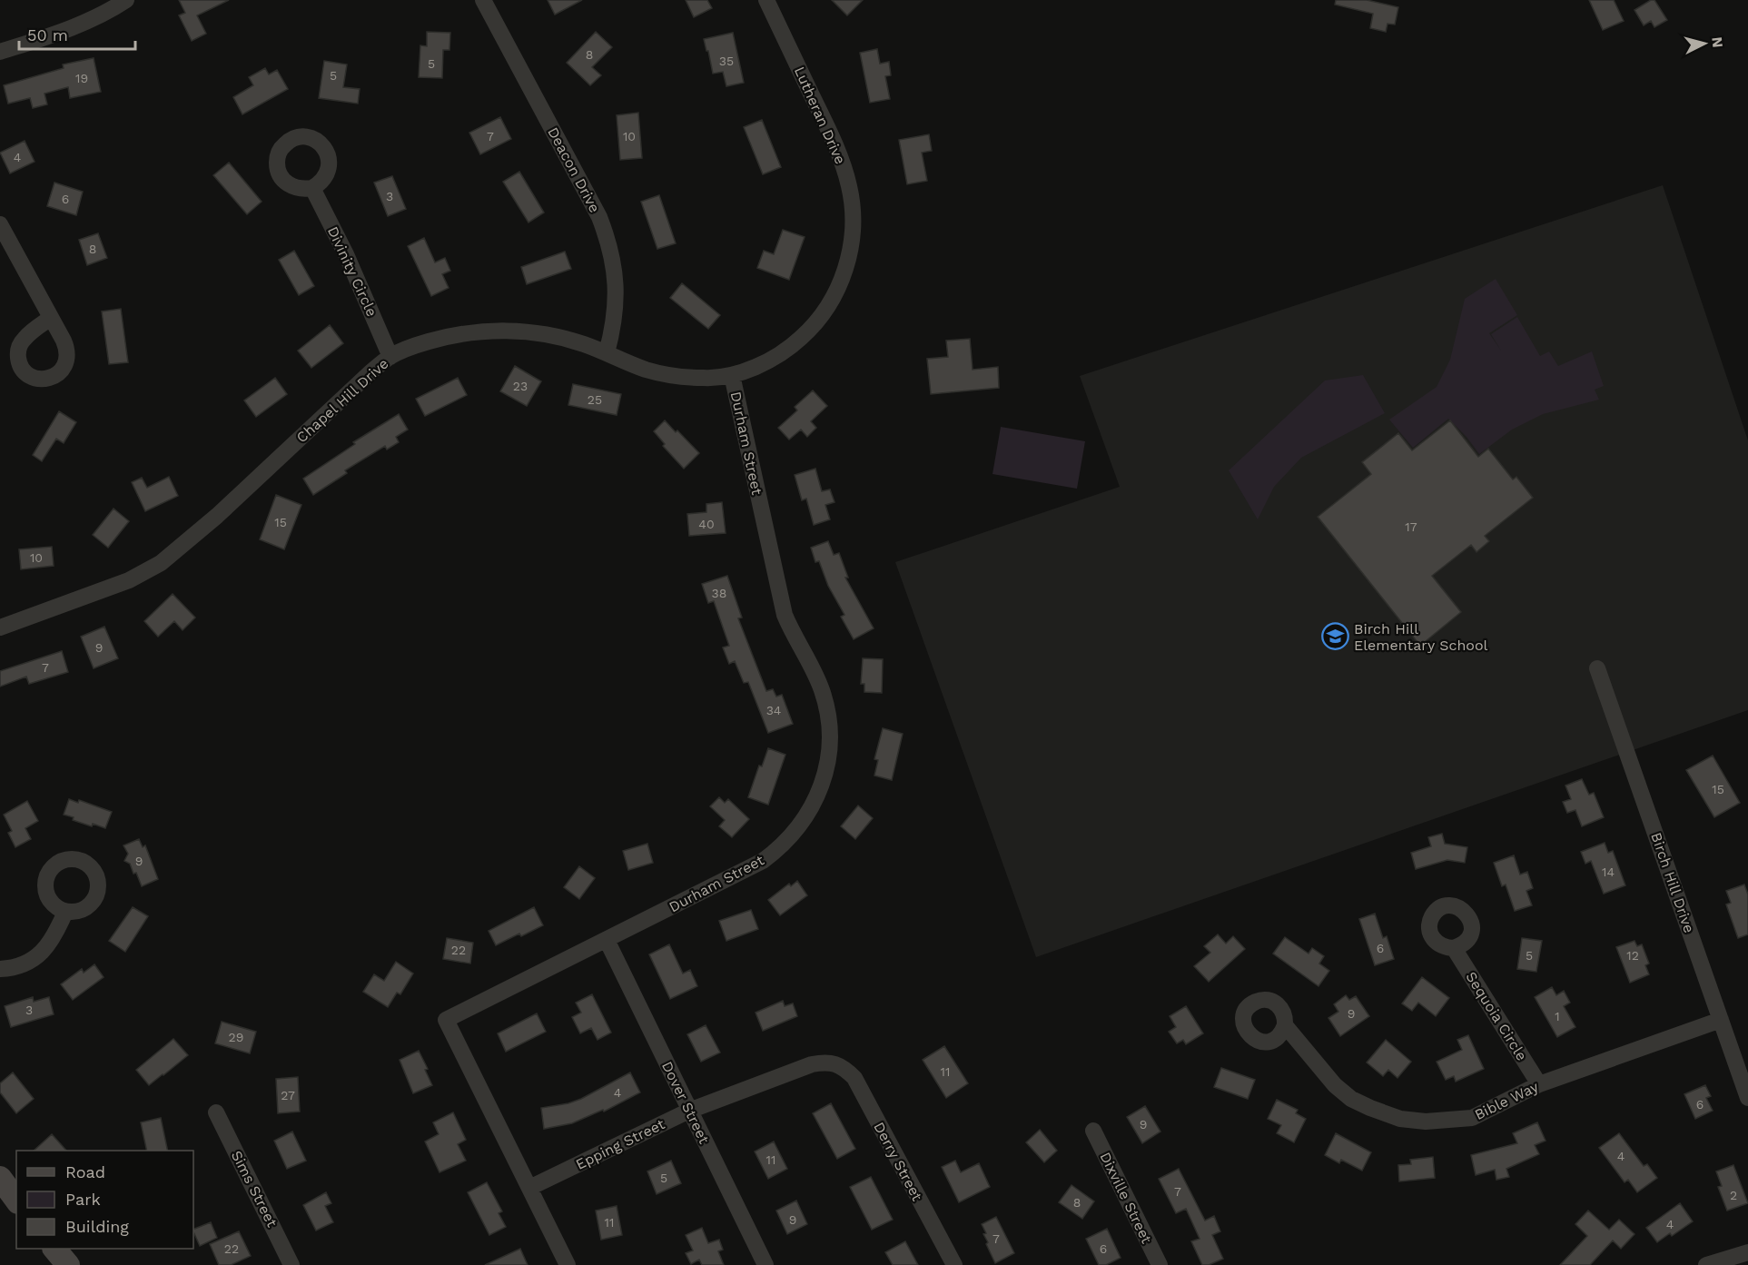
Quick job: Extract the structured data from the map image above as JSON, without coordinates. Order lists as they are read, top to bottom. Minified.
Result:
{"streets":{"street":["Lutheran Drive","Deacon Drive","Divinity Circle","Chapel Hill Drive","Durham Street","Birch Hill Drive","Sequoia Circle","Bible Way","Dover Street","Epping Street","Derry Street","Sims Street","Dixville Street"]},"crossings":[["Lutheran Drive","Chapel Hill Drive"],["Lutheran Drive","Durham Street"],["Deacon Drive","Chapel Hill Drive"],["Divinity Circle","Chapel Hill Drive"],["Chapel Hill Drive","Durham Street"],["Durham Street","Dover Street"],["Durham Street","Epping Street"],["Birch Hill Drive","Bible Way"],["Sequoia Circle","Bible Way"],["Dover Street","Epping Street"],["Epping Street","Derry Street"]],"places":{"school or university":["Birch Hill Elementary School"]},"house_numbers":["8","35","5","5","19","7","10","4","3","6","8","23","25","15","40","17","10","38","9","7","34","15","9","14","6","22","5","12","3","9","1","29","11","4","27","6","9","4","11","5","7","2","8","9","11","4","7","22","6"],"legend":["Road","Park","Building"],"scale_bar":"50 m","north":"right"}
